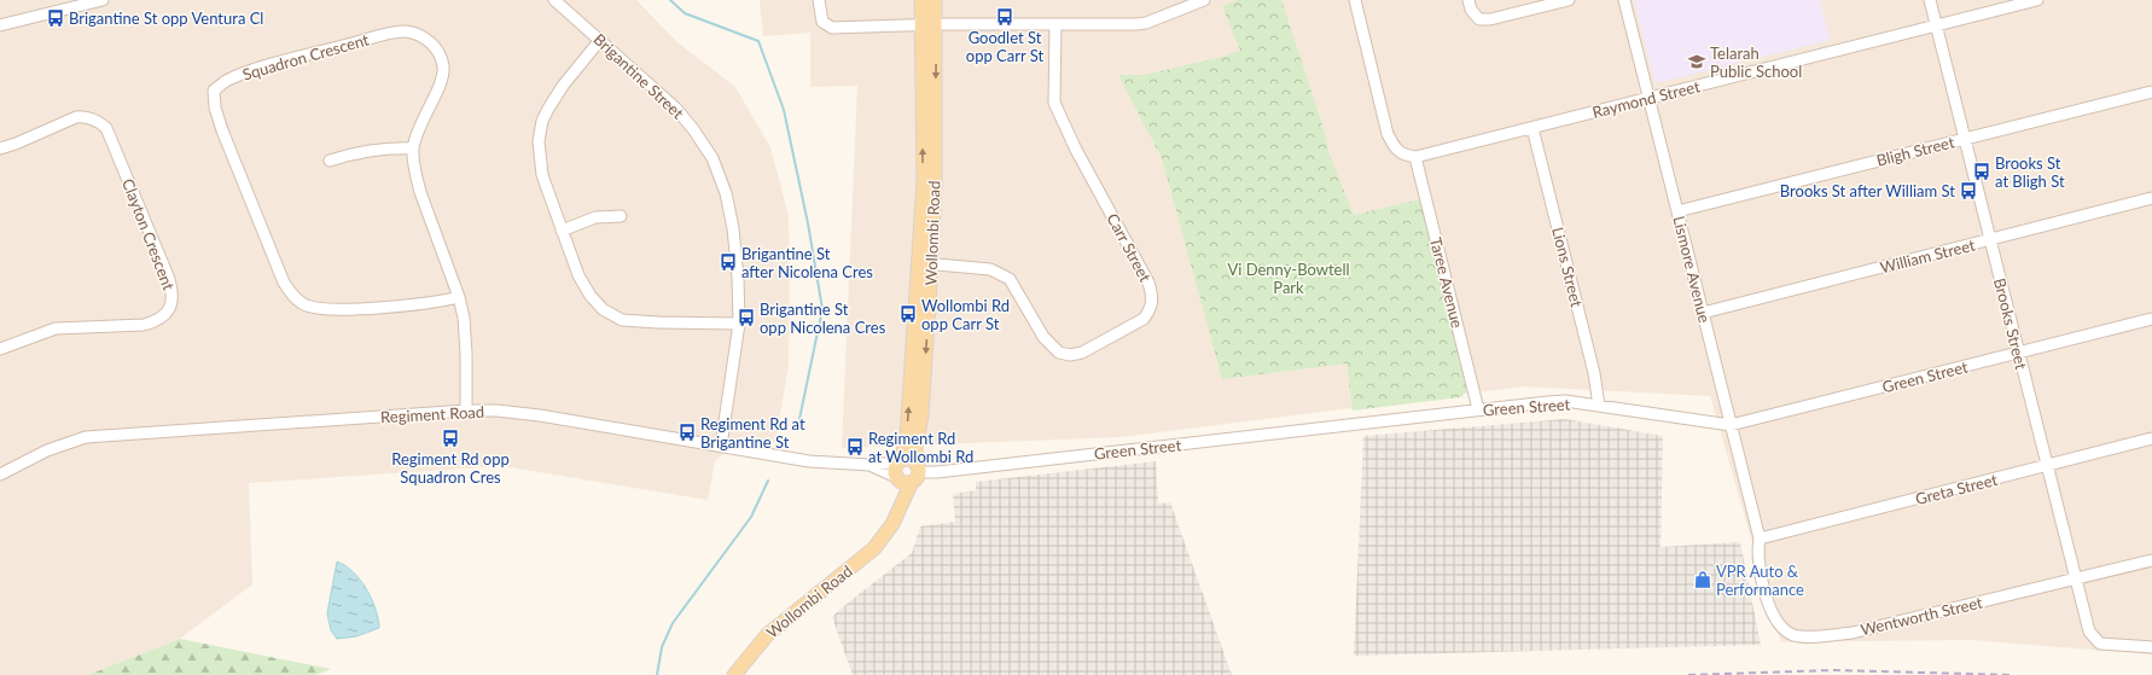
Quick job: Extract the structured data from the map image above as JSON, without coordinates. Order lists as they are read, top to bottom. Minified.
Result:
{"streets":{"main road":["Wollombi Road"],"street":["Squadron Crescent","Brigantine Street","Raymond Street","Bligh Street","Clayton Crescent","Carr Street","William Street","Lions Street","Lismore Avenue","Taree Avenue","Brooks Street","Green Street","Regiment Road","Greta Street","Wentworth Street"]},"crossings":[["Squadron Crescent","Regiment Road"],["Brigantine Street","Regiment Road"],["Raymond Street","Lions Street"],["Raymond Street","Lismore Avenue"],["Raymond Street","Taree Avenue"],["Raymond Street","Brooks Street"],["Bligh Street","Lismore Avenue"],["Bligh Street","Brooks Street"],["Wollombi Road","Carr Street"],["Wollombi Road","Green Street"],["Wollombi Road","Regiment Road"],["William Street","Lismore Avenue"],["William Street","Brooks Street"],["Lions Street","Green Street"],["Lismore Avenue","Green Street"],["Lismore Avenue","Greta Street"],["Lismore Avenue","Wentworth Street"],["Taree Avenue","Green Street"],["Brooks Street","Green Street"],["Brooks Street","Greta Street"],["Brooks Street","Wentworth Street"],["Green Street","Regiment Road"],["Greta Street","Wentworth Street"]],"parks":["Vi Denny-Bowtell Park"],"places":{"bus stop":["Goodlet St opp Carr St","Brigantine St opp Ventura Cl","Brooks St at Bligh St","Brooks St after William St","Brigantine St after Nicolena Cres","Wollombi Rd opp Carr St","Brigantine St opp Nicolena Cres","Regiment Rd at Brigantine St","Regiment Rd opp Squadron Cres","Regiment Rd at Wollombi Rd"],"school or university":["Telarah Public School"],"shop":["VPR Auto & Performance"]}}
